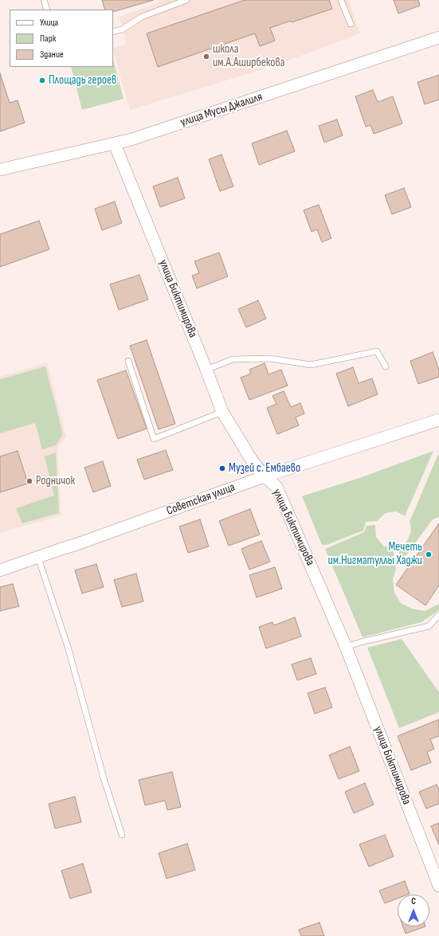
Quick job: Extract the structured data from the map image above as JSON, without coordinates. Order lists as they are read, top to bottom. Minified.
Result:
{"streets":{"street":["улица Мусы Джалиля","улица Биктимирова","Советская улица"]},"crossings":[["улица Мусы Джалиля","улица Биктимирова"],["улица Биктимирова","Советская улица"]],"places":["школа им.А.Аширбекова","Площадь героев","Музей с. Ембаево","Родничок","Мечеть им.Нигматуллы Хаджи"],"legend":["Улица","Парк","Здание"],"north":"top"}
